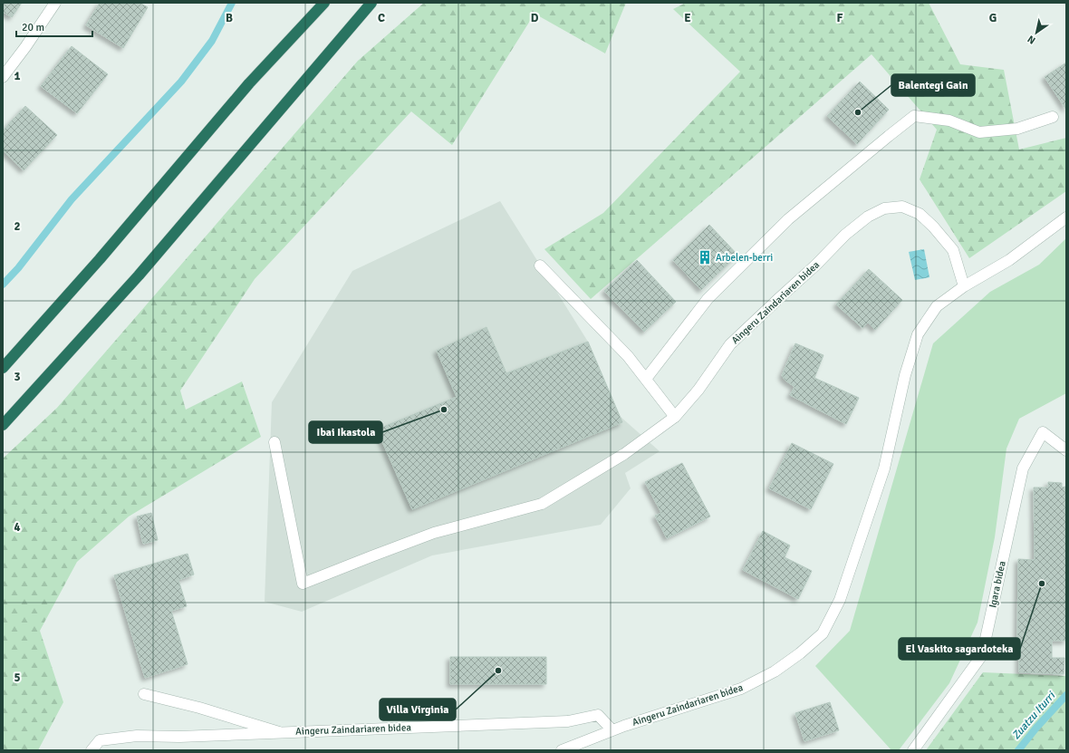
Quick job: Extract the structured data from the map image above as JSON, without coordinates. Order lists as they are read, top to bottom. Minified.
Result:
{"streets":{"street":["Aingeru Zaindariaren bidea","Igara bidea"]},"water":["Zuatzu Iturri"],"places":{"other":["Balentegi Gain","Ibai Ikastola","El Vaskito sagardoteka","Villa Virginia"],"building":["Arbelen-berri"]},"scale_bar":"20 m","north":"bottom left","grid":{"columns":["B","C","D","E","F","G"],"rows":["1","2","3","4","5"]}}
